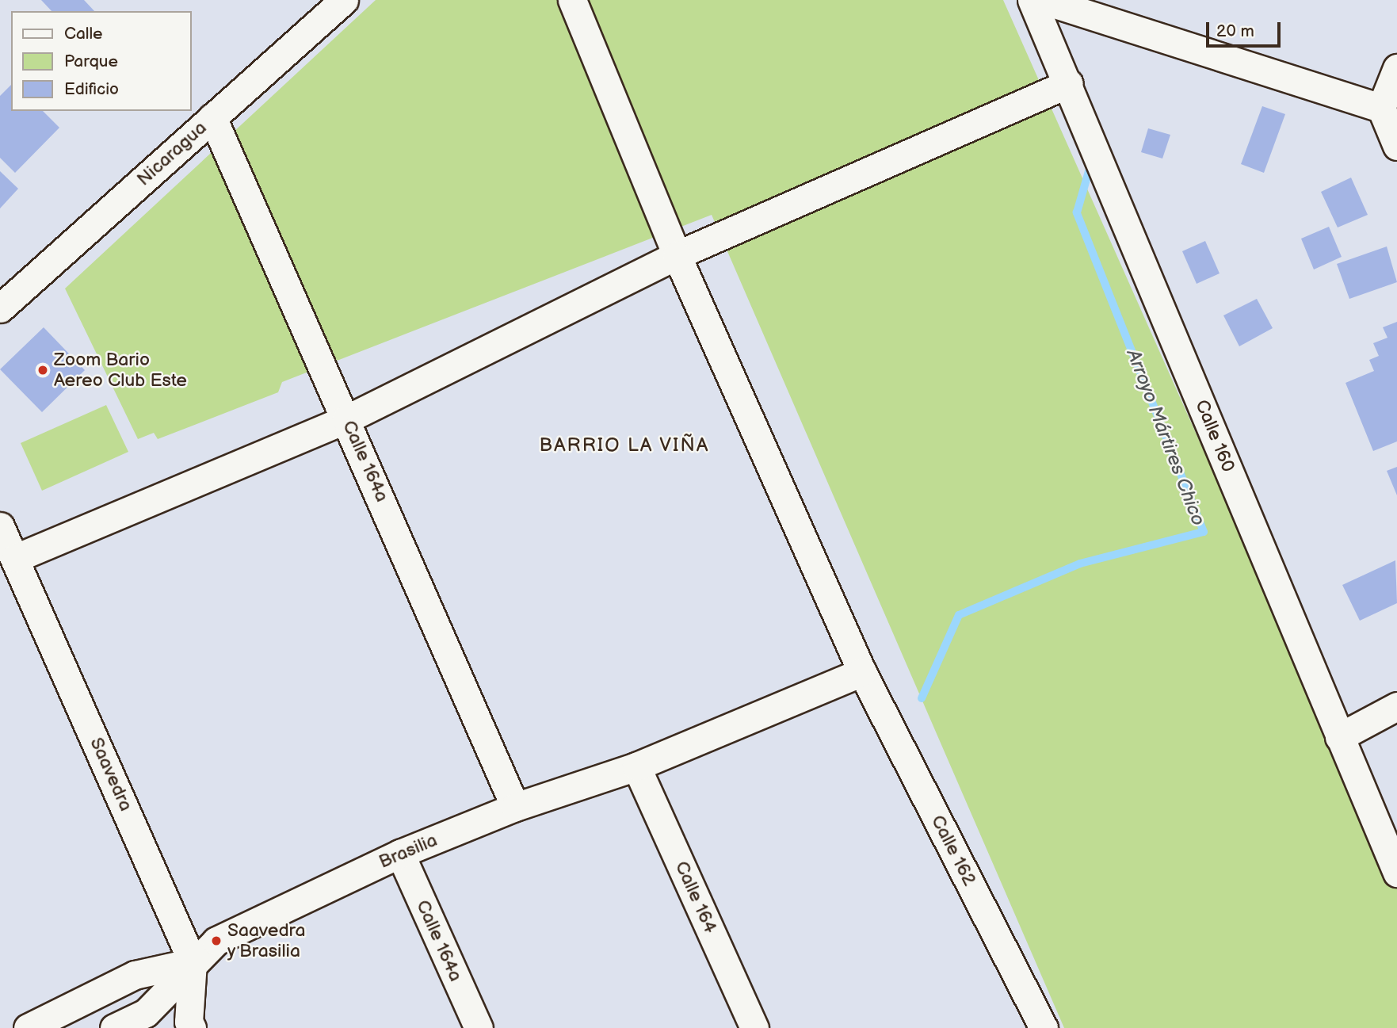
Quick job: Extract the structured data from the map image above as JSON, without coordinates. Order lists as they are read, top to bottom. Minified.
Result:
{"streets":{"street":["Nicaragua","Calle 160","Calle 164a","Saavedra","Calle 162","Brasilia","Calle 164"]},"crossings":[["Nicaragua","Calle 164a"],["Calle 164a","Brasilia"],["Saavedra","Brasilia"],["Calle 162","Brasilia"],["Brasilia","Calle 164"]],"districts":["BARRIO LA VIÑA"],"water":["Arroyo Mártires Chico"],"places":["Zoom Bario Aereo Club Este","Saavedra y Brasilia"],"legend":["Calle","Parque","Edificio"],"scale_bar":"20 m"}
